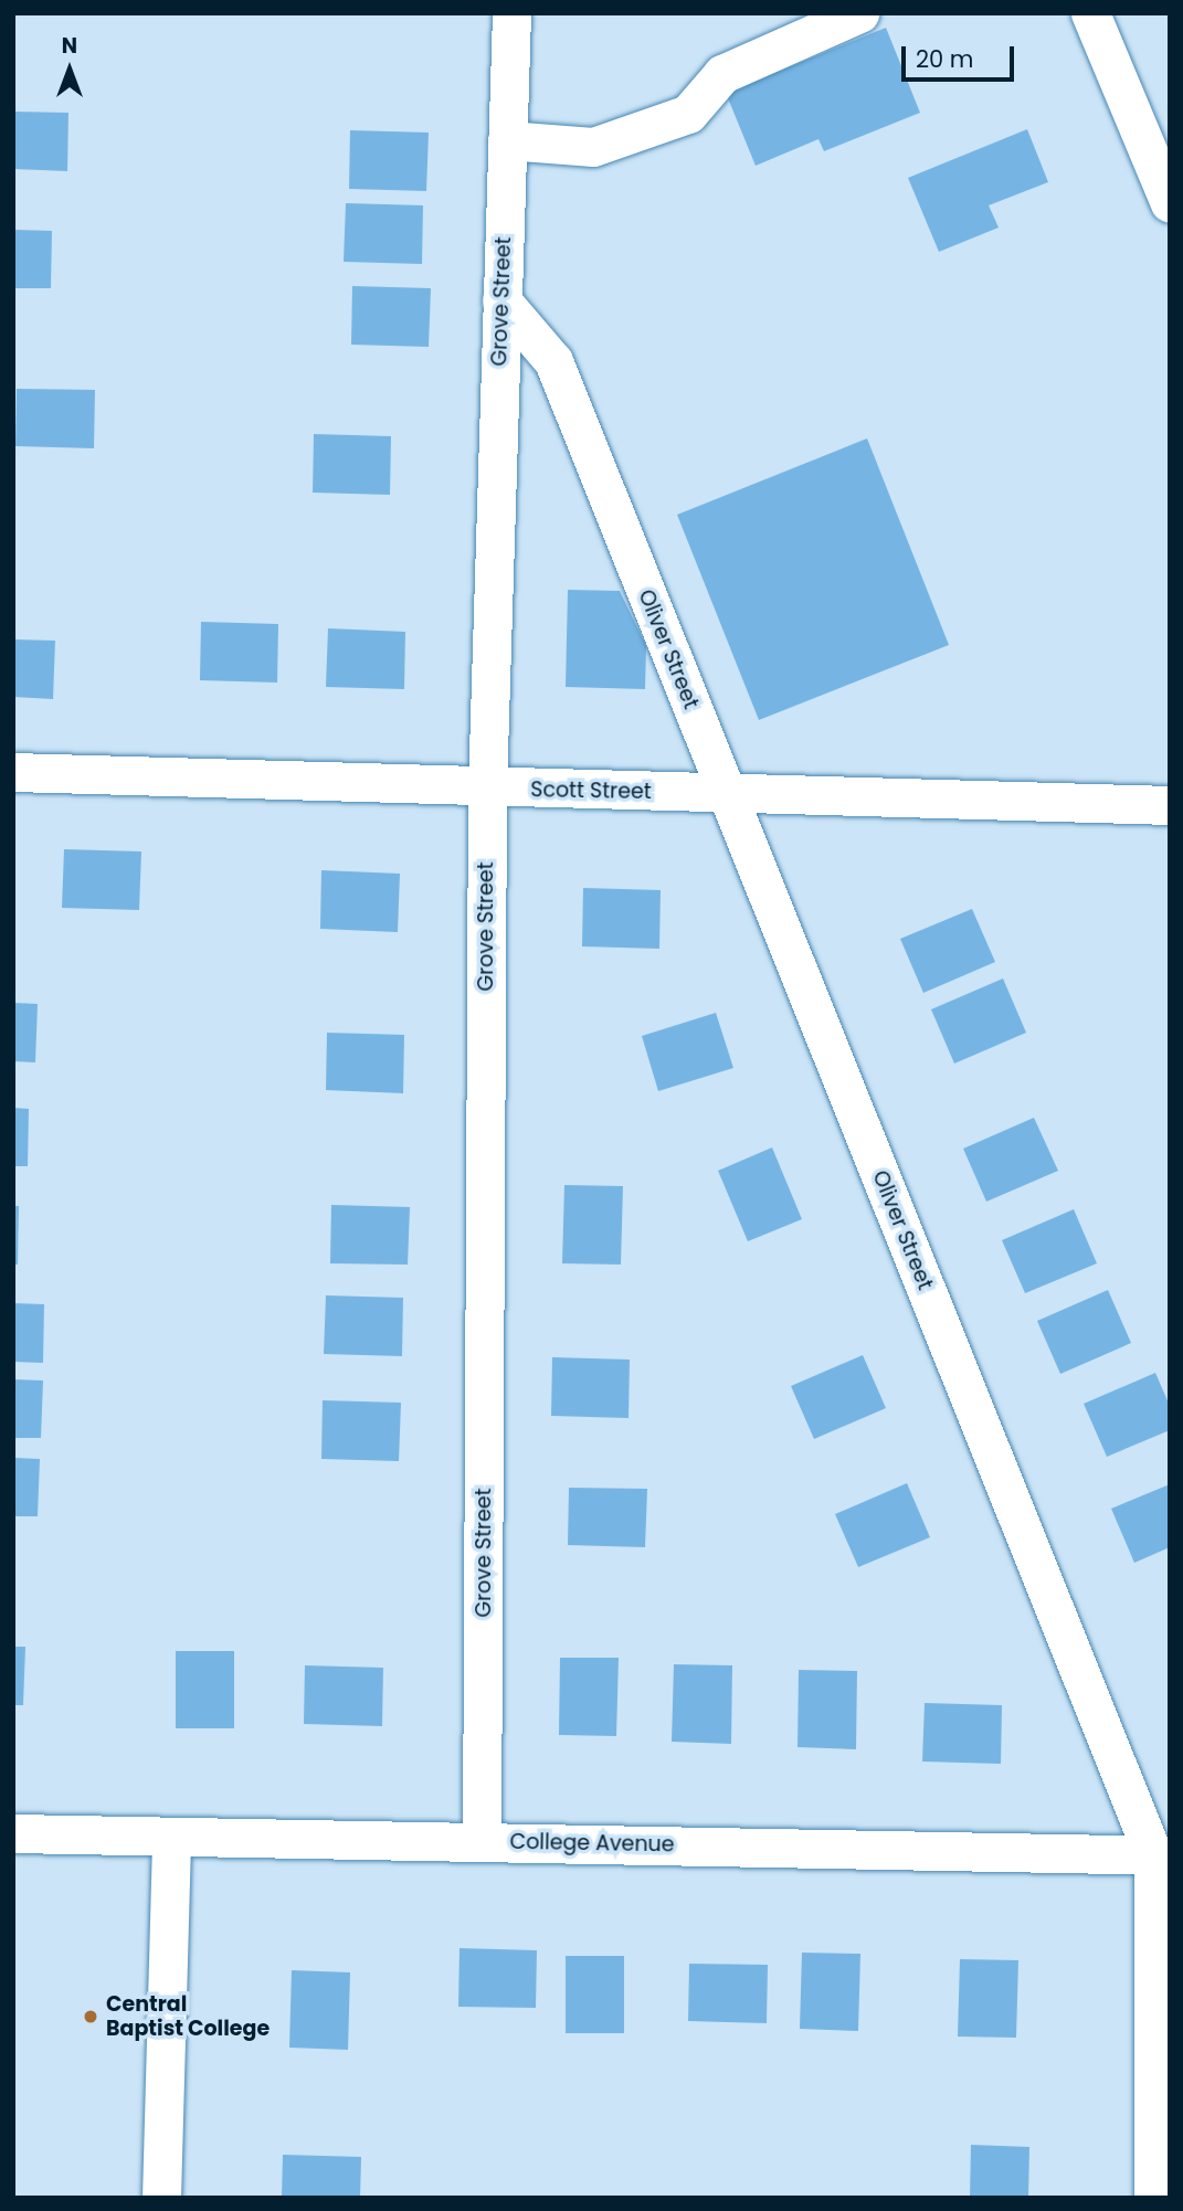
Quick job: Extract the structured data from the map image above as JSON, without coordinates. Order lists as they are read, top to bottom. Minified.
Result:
{"streets":{"street":["Grove Street","Oliver Street","Scott Street","College Avenue"]},"crossings":[["Grove Street","Oliver Street"],["Grove Street","Scott Street"],["Grove Street","College Avenue"],["Oliver Street","Scott Street"],["Oliver Street","College Avenue"]],"places":["Central Baptist College"],"scale_bar":"20 m","north":"top"}
